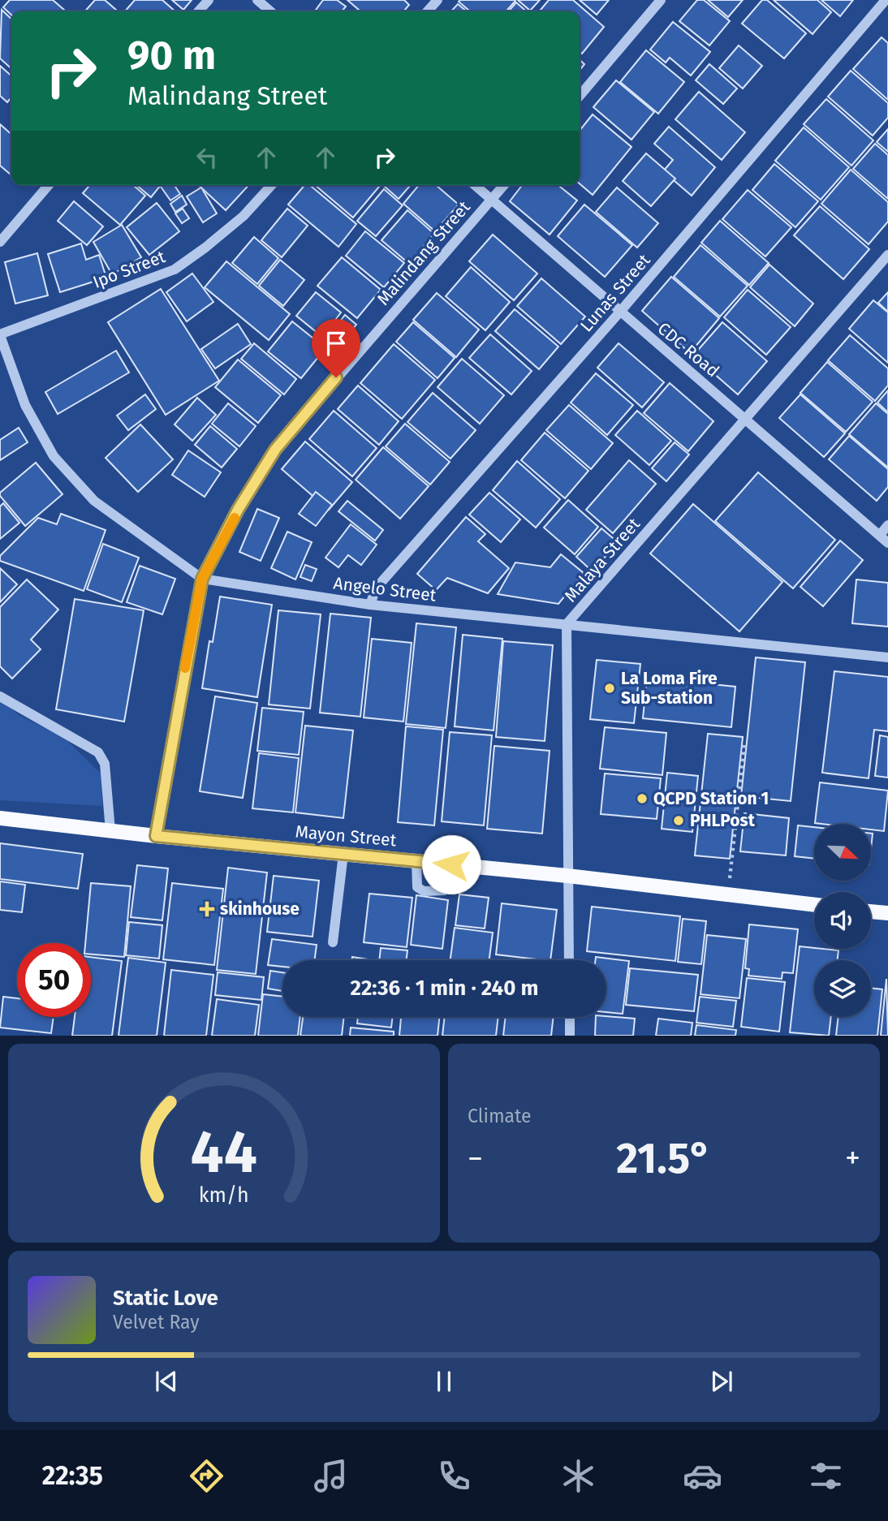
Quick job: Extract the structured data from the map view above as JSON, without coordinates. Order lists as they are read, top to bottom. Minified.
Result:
{"streets":{"main road":["Mayon Street"],"street":["Malindang Street","Ipo Street","Lunas Street","CDC Road","Malaya Street","Angelo Street"]},"crossings":[["Malindang Street","CDC Road"],["Malindang Street","Angelo Street"],["Malindang Street","Mayon Street"],["Ipo Street","Angelo Street"],["Lunas Street","CDC Road"],["Lunas Street","Angelo Street"],["CDC Road","Malaya Street"],["Malaya Street","Angelo Street"],["Malaya Street","Mayon Street"]],"places":{"other":["La Loma Fire Sub-station","QCPD Station 1","PHLPost"],"health":["skinhouse"]},"north":"bottom right","page":{"turn":["90 m","Malindang Street"],"limit":"50","trip":"22:36 · 1 min · 240 m","tile":"Climate","heat":["−","21.5°","+"],"song":["Static Love","Velvet Ray"],"tabs":"22:35","gauge":["44","km/h"]}}
